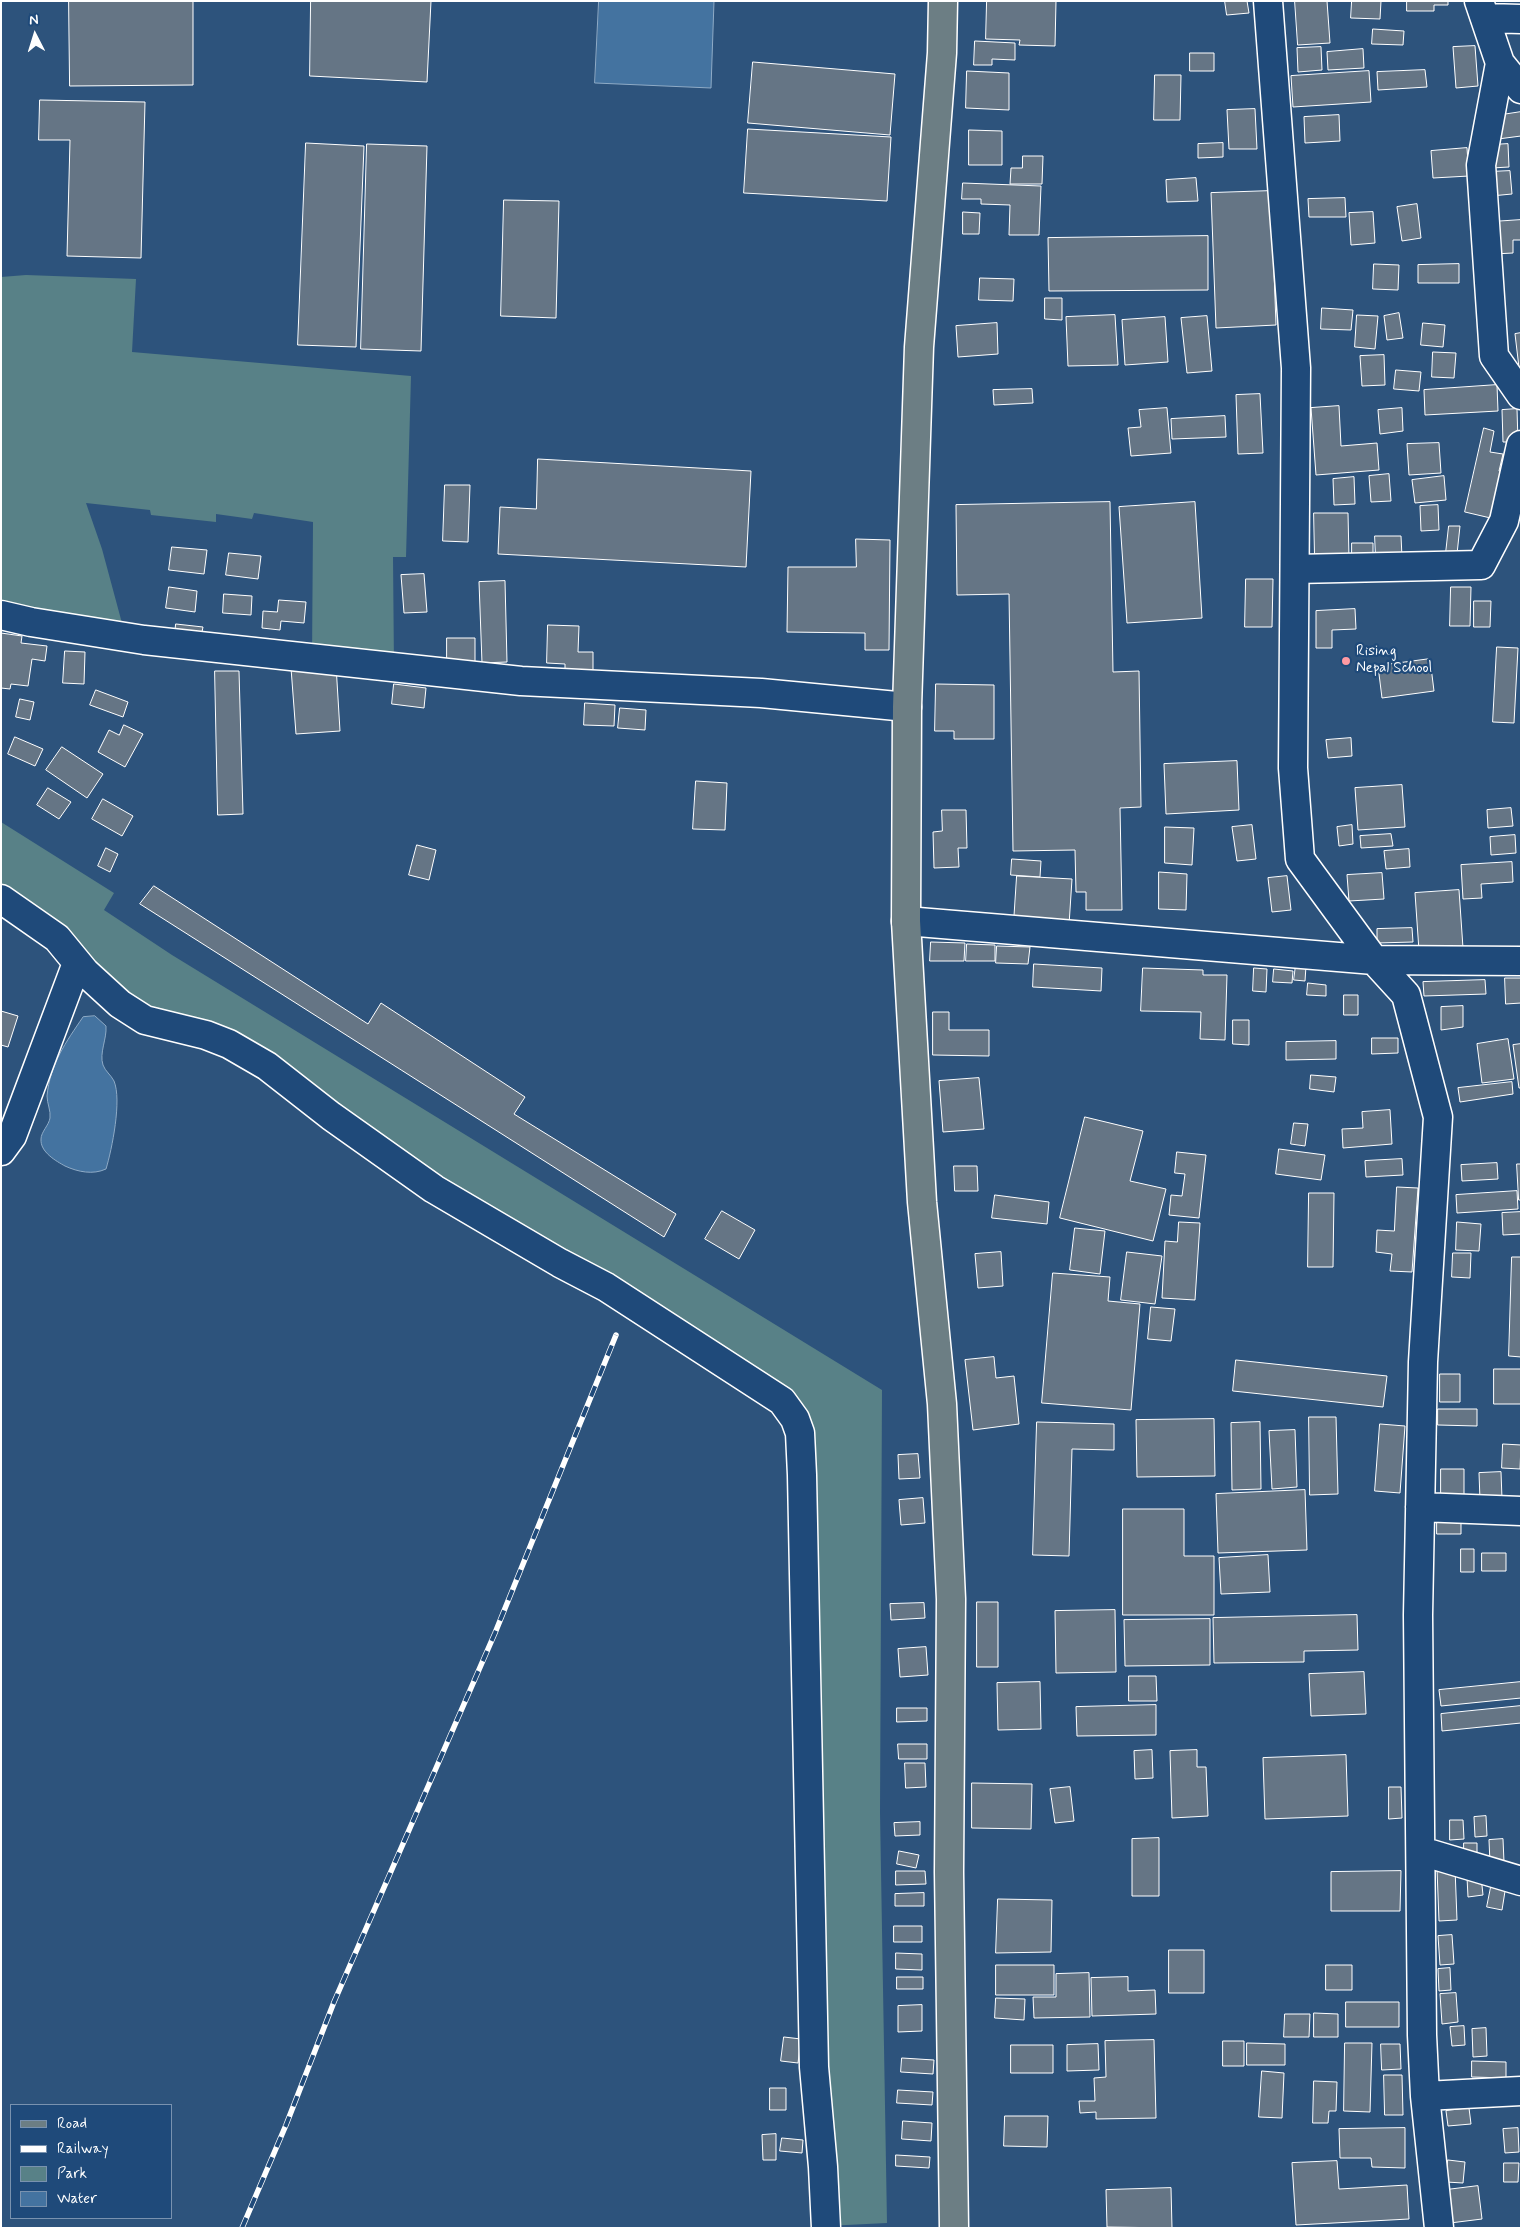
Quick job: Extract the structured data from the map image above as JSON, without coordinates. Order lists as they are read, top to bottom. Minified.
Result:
{"places":["Rising Nepal School"],"legend":["Road","Railway","Park","Water"],"north":"top"}
